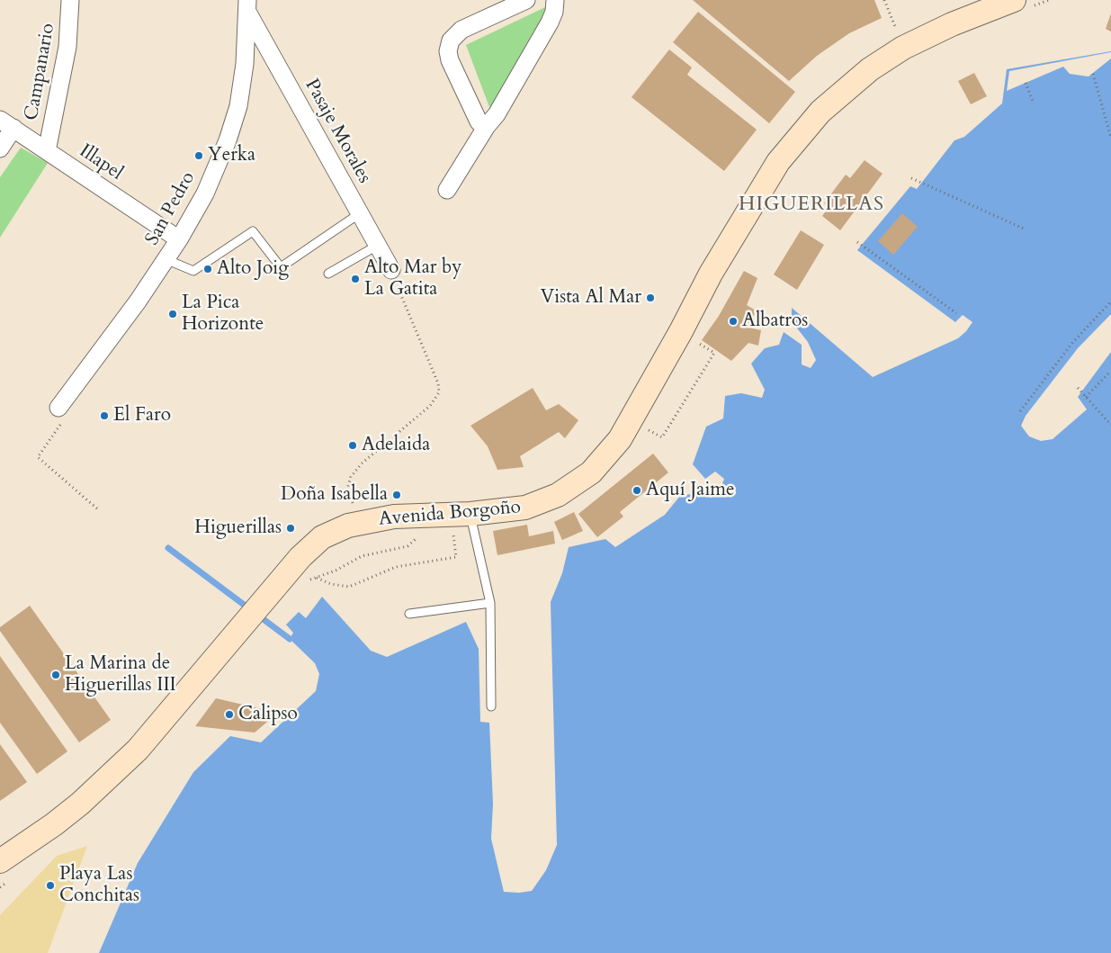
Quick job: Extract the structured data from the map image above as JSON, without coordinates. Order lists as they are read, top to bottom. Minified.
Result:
{"streets":{"main road":["Avenida Borgoño"],"street":["Campanario","Pasaje Morales","Illapel","San Pedro"]},"crossings":[["Campanario","Illapel"],["Pasaje Morales","San Pedro"],["Illapel","San Pedro"]],"districts":["HIGUERILLAS"],"places":["Yerka","Alto Joig","Alto Mar by La Gatita","Vista Al Mar","La Pica Horizonte","Albatros","El Faro","Adelaida","Aquí Jaime","Doña Isabella","Higuerillas","La Marina de Higuerillas III","Calipso","Playa Las Conchitas"]}
